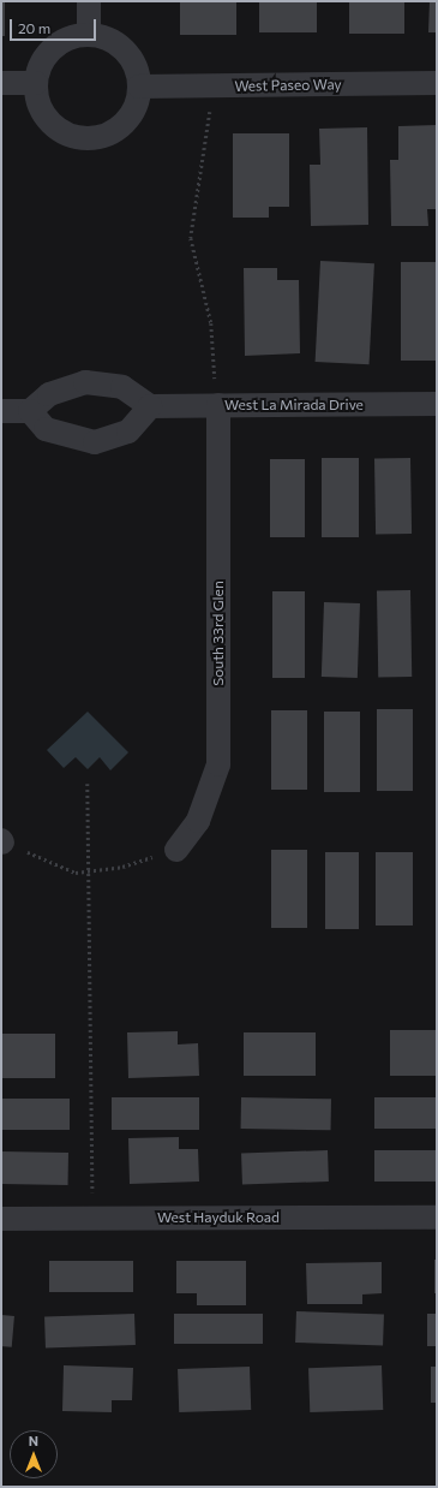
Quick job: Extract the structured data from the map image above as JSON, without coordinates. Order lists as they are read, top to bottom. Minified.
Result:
{"streets":{"street":["West Paseo Way","West La Mirada Drive","South 33rd Glen","West Hayduk Road"]},"crossings":[["West La Mirada Drive","South 33rd Glen"]],"scale_bar":"20 m","north":"top"}
